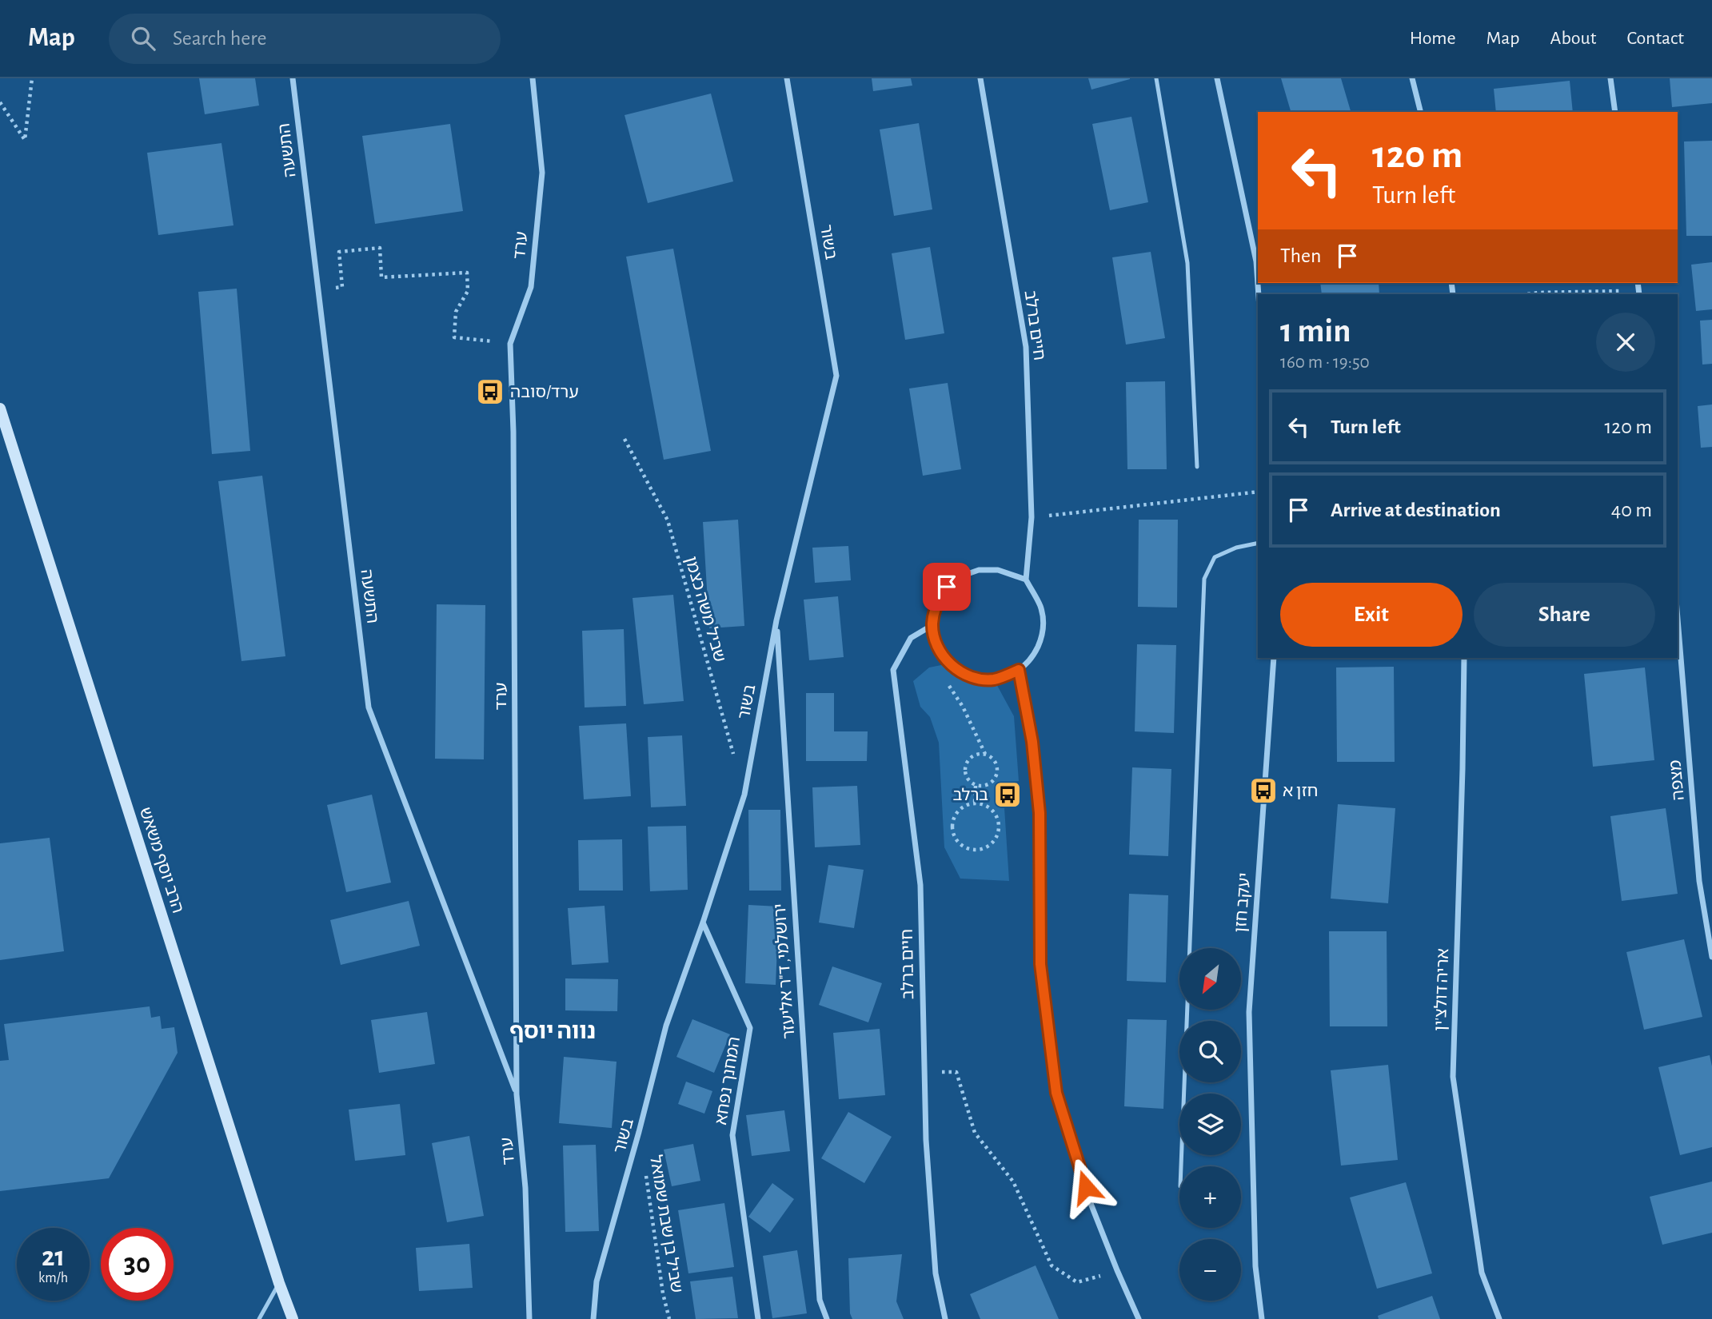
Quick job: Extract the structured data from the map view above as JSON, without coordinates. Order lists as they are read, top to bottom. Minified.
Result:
{"streets":{"street":["התשעה","בשור","ערד","חיים ברלב","מצפה","הרב יוסף משאש","יעקב חזן","ירושלמי, ד\"ר אליעזר","אריה דולצ'ין","המחנך נפחא"],"path":["שביל משה כצמן","שביל בן שבת שמואל"]},"crossings":[["התשעה","ערד"],["בשור","שביל משה כצמן"],["בשור","ירושלמי, ד\"ר אליעזר"],["בשור","המחנך נפחא"]],"districts":["נווה יוסף"],"places":{"bus stop":["ערד/סובה","חזן א","ברלב"]},"north":"bottom left","page":{"header":"Map","search":"Search here","nav":["Home","Map","About","Contact"],"turn":["120 m","Turn left"],"then":"Then","heading":["1 min","160 m · 19:50"],"list":[{"name":"Turn left","value":"120 m"},{"name":"Arrive at destination","value":"40 m"}],"buttons":["Exit","Share"],"map_buttons":["+","−"],"speed":"21 km/h","limit":"30"}}
